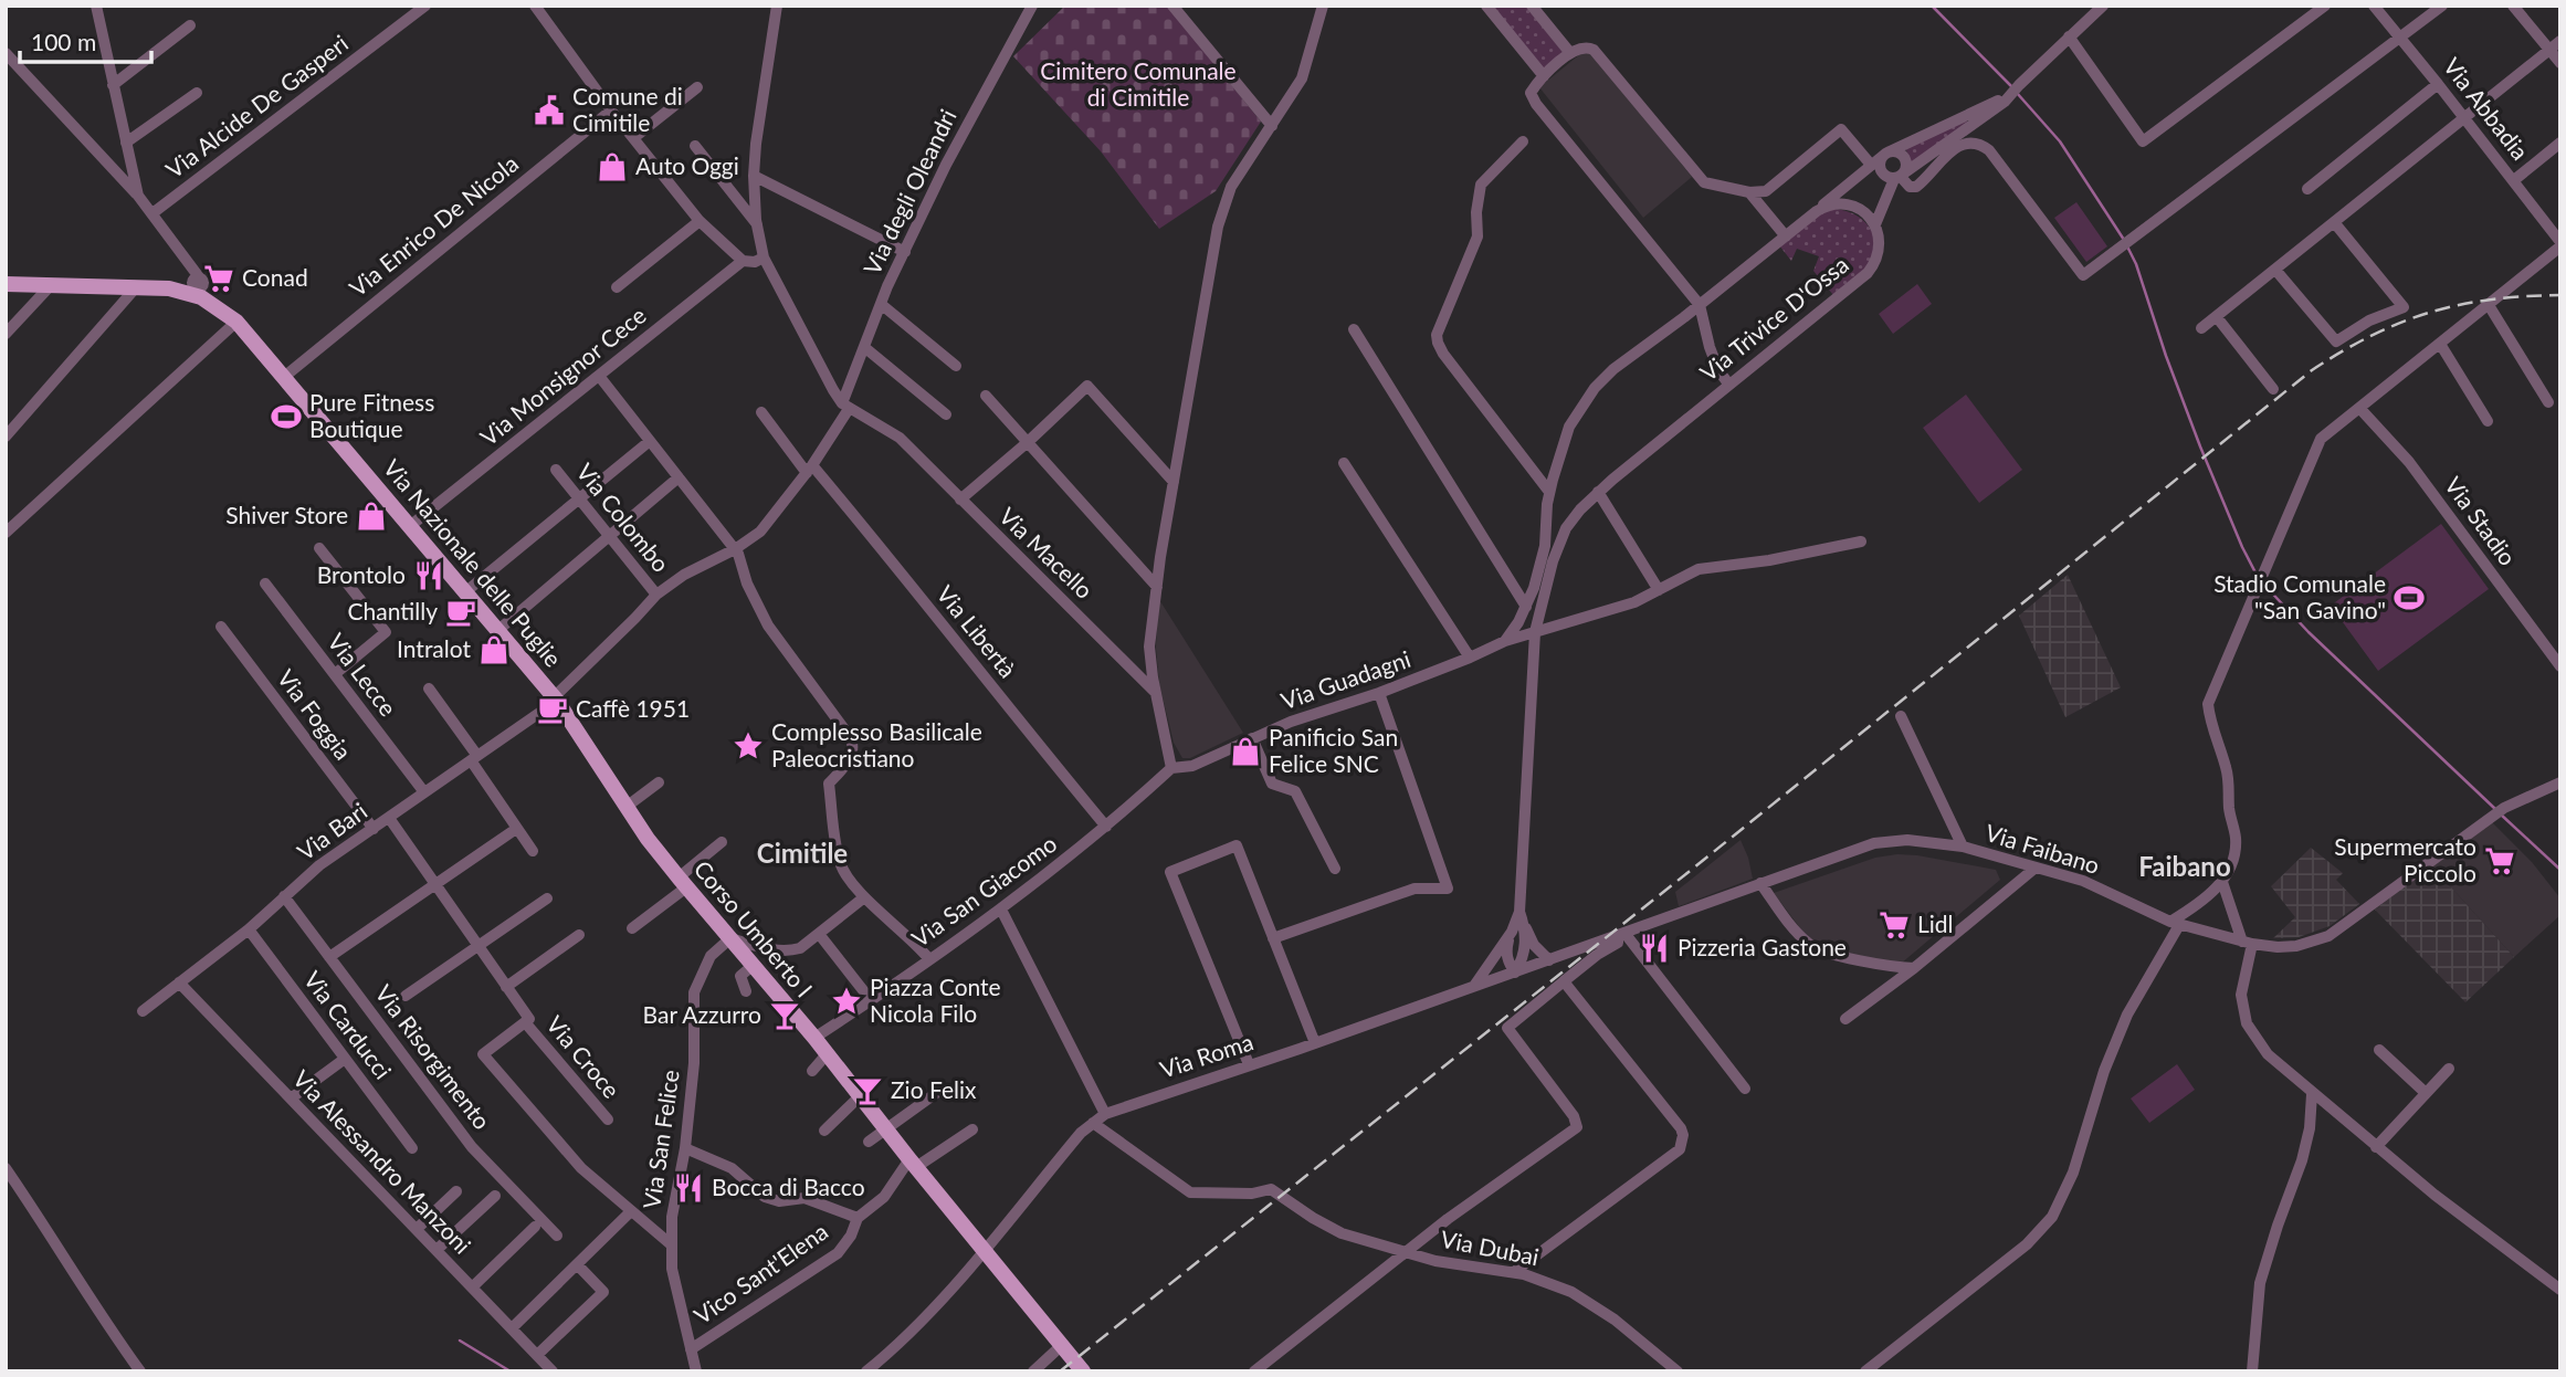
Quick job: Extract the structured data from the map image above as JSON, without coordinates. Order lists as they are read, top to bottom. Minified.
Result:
{"streets":{"main road":["Via Nazionale delle Puglie","Corso Umberto I"],"street":["Via Alcide De Gasperi","Via Abbadia","Via degli Oleandri","Via Enrico De Nicola","Via Trivice D'Ossa","Via Monsignor Cece","Via Colombo","Via Stadio","Via Macello","Via Libertà","Via Lecce","Via Guadagni","Via Foggia","Via Bari","Via Faibano","Via San Giacomo","Via Carducci","Via Roma","Via Risorgimento","Via Croce","Via San Felice","Via Alessandro Manzoni","Via Dubai","Vico Sant'Elena"]},"crossings":[["Via degli Oleandri","Via Macello"],["Via degli Oleandri","Via Libertà"],["Via degli Oleandri","Via Bari"],["Via Enrico De Nicola","Via Nazionale delle Puglie"],["Via Trivice D'Ossa","Via Guadagni"],["Via Trivice D'Ossa","Via Roma"],["Via Monsignor Cece","Via Nazionale delle Puglie"],["Via Colombo","Via Bari"],["Via Nazionale delle Puglie","Via Bari"],["Via Nazionale delle Puglie","Corso Umberto I"],["Via Libertà","Via San Giacomo"],["Via Lecce","Via Bari"],["Via Guadagni","Via San Giacomo"],["Via Foggia","Via Bari"],["Via Bari","Corso Umberto I"],["Via Bari","Via Carducci"],["Via Bari","Via Risorgimento"],["Via Bari","Via Croce"],["Via Bari","Via Alessandro Manzoni"],["Via Faibano","Via Roma"],["Via San Giacomo","Corso Umberto I"],["Corso Umberto I","Via Roma"],["Corso Umberto I","Via San Felice"],["Corso Umberto I","Vico Sant'Elena"],["Via Roma","Via Dubai"],["Via San Felice","Vico Sant'Elena"]],"districts":["Cimitile","Faibano"],"parks":["Cimitero Comunale di Cimitile"],"places":{"public building":["Comune di Cimitile"],"shop":["Auto Oggi","Shiver Store","Intralot","Panificio San Felice SNC"],"supermarket":["Conad","Supermercato Piccolo","Lidl"],"sports":["Pure Fitness Boutique","Stadio Comunale \"San Gavino\""],"restaurant":["Brontolo","Pizzeria Gastone","Bocca di Bacco"],"cafe":["Chantilly","Caffè 1951"],"place":["Complesso Basilicale Paleocristiano","Piazza Conte Nicola Filo"],"bar":["Bar Azzurro","Zio Felix"]},"scale_bar":"100 m"}
